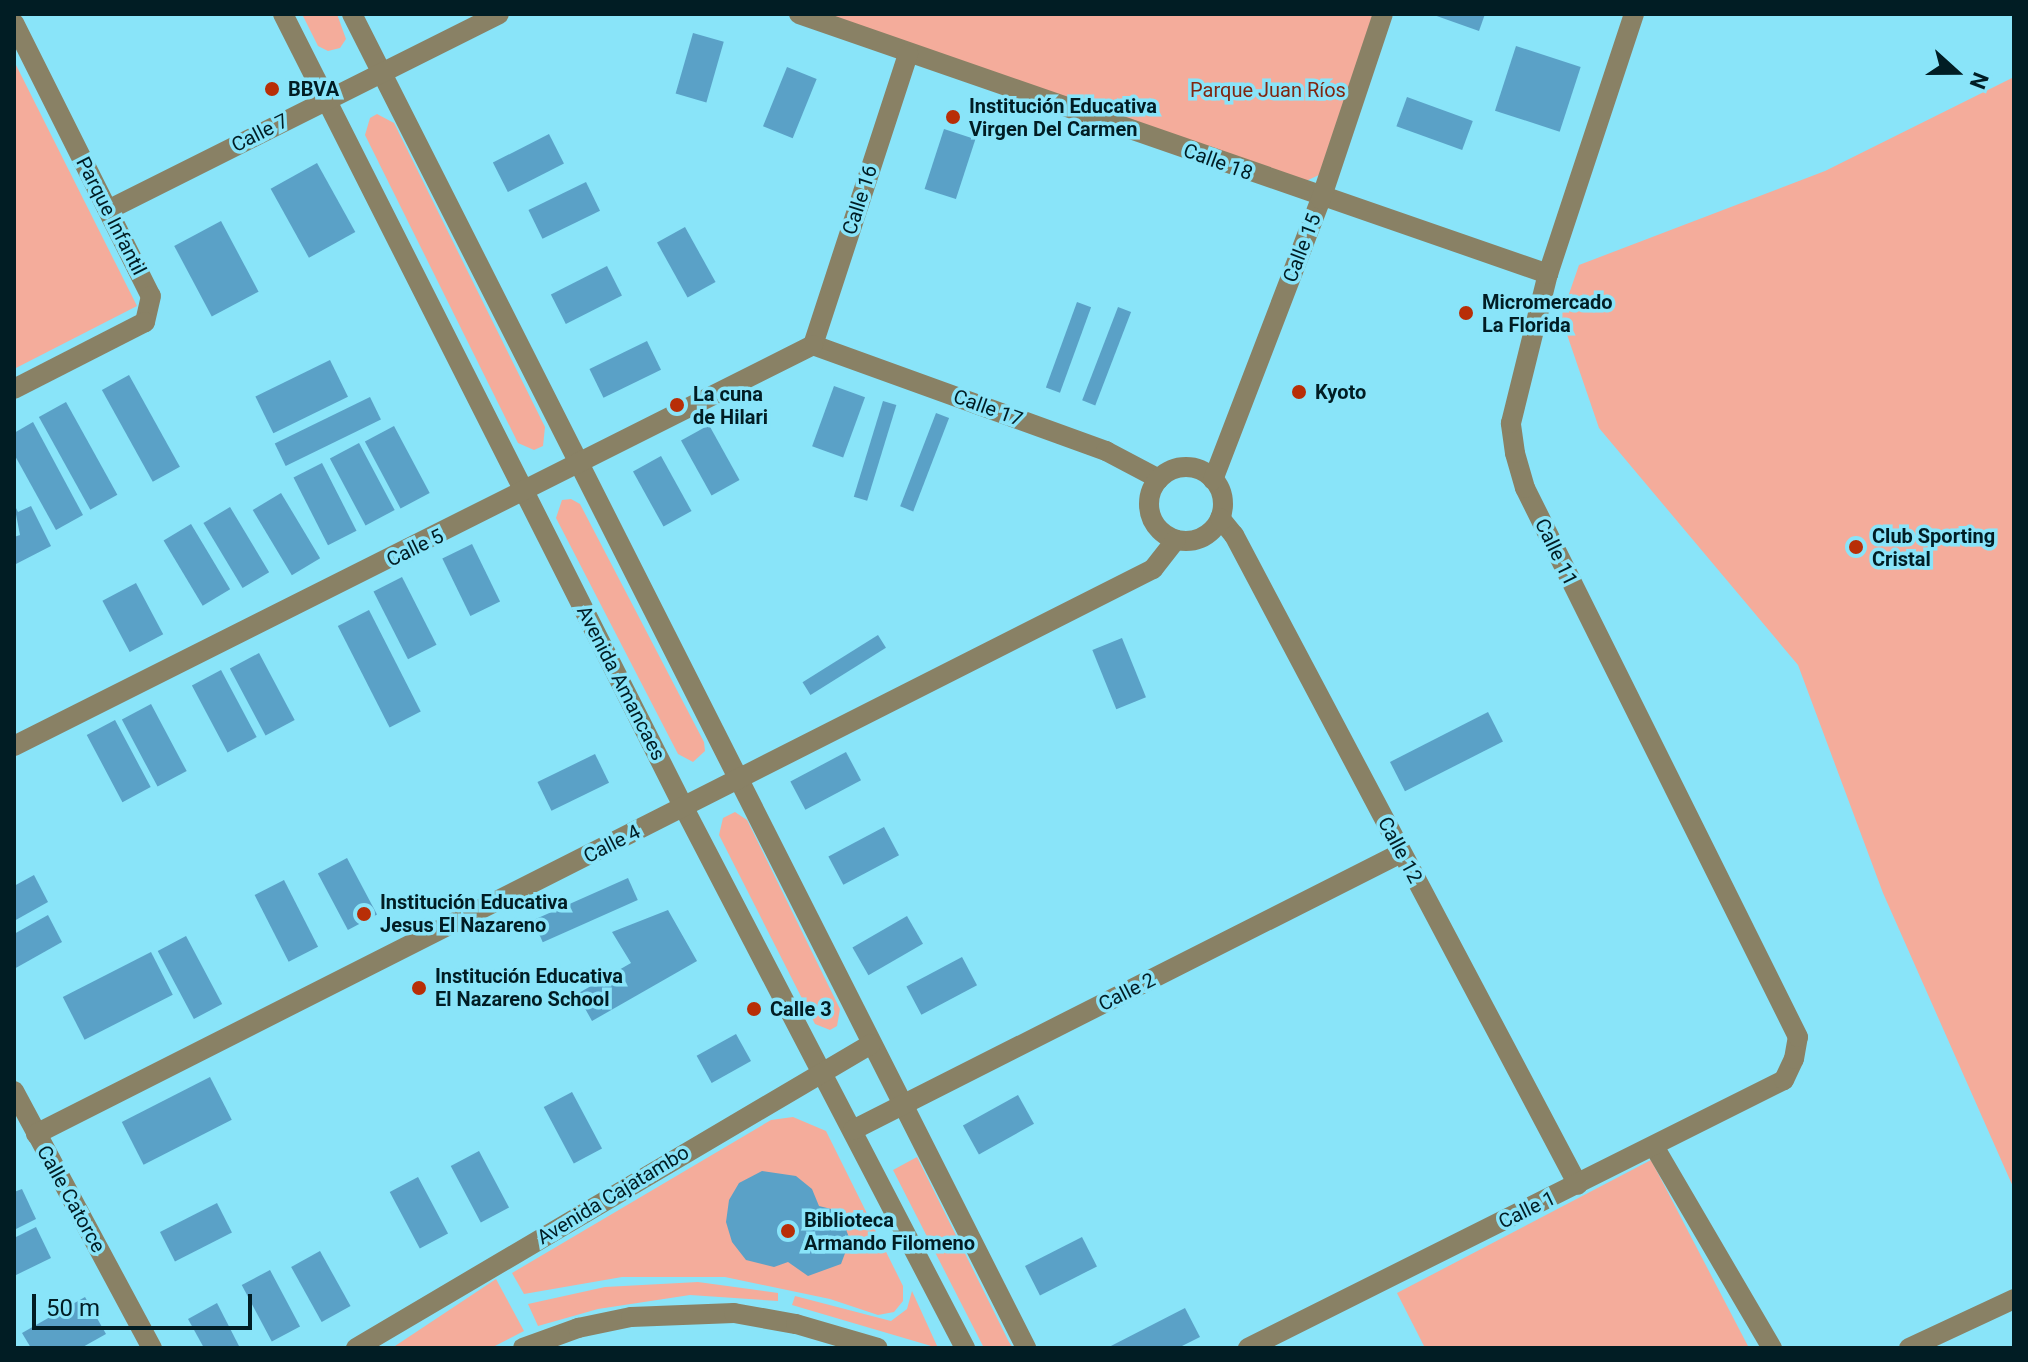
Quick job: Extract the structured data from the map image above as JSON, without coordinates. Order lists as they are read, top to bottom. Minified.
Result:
{"streets":{"street":["Calle 7","Calle 18","Calle 16","Parque Infantil","Calle 15","Calle 17","Calle 5","Calle 11","Avenida Amancaes","Calle 4","Calle 12","Calle 2","Avenida Cajatambo","Calle Catorce","Calle 1"]},"crossings":[["Calle 7","Parque Infantil"],["Calle 7","Avenida Amancaes"],["Calle 18","Calle 16"],["Calle 18","Calle 15"],["Calle 18","Calle 11"],["Calle 16","Calle 17"],["Calle 16","Calle 5"],["Calle 15","Calle 17"],["Calle 15","Calle 4"],["Calle 15","Calle 12"],["Calle 17","Calle 5"],["Calle 17","Calle 4"],["Calle 17","Calle 12"],["Calle 5","Avenida Amancaes"],["Calle 11","Calle 1"],["Avenida Amancaes","Calle 4"],["Avenida Amancaes","Calle 2"],["Avenida Amancaes","Avenida Cajatambo"],["Calle 4","Calle 12"],["Calle 4","Calle Catorce"],["Calle 12","Calle 2"],["Calle 12","Calle 1"]],"parks":["Parque Juan Ríos"],"places":["BBVA","Institución Educativa Virgen Del Carmen","Micromercado La Florida","Kyoto","La cuna de Hilari","Club Sporting Cristal","Institución Educativa Jesus El Nazareno","Institución Educativa El Nazareno School","Calle 3","Biblioteca Armando Filomeno"],"scale_bar":"50 m","north":"right"}
